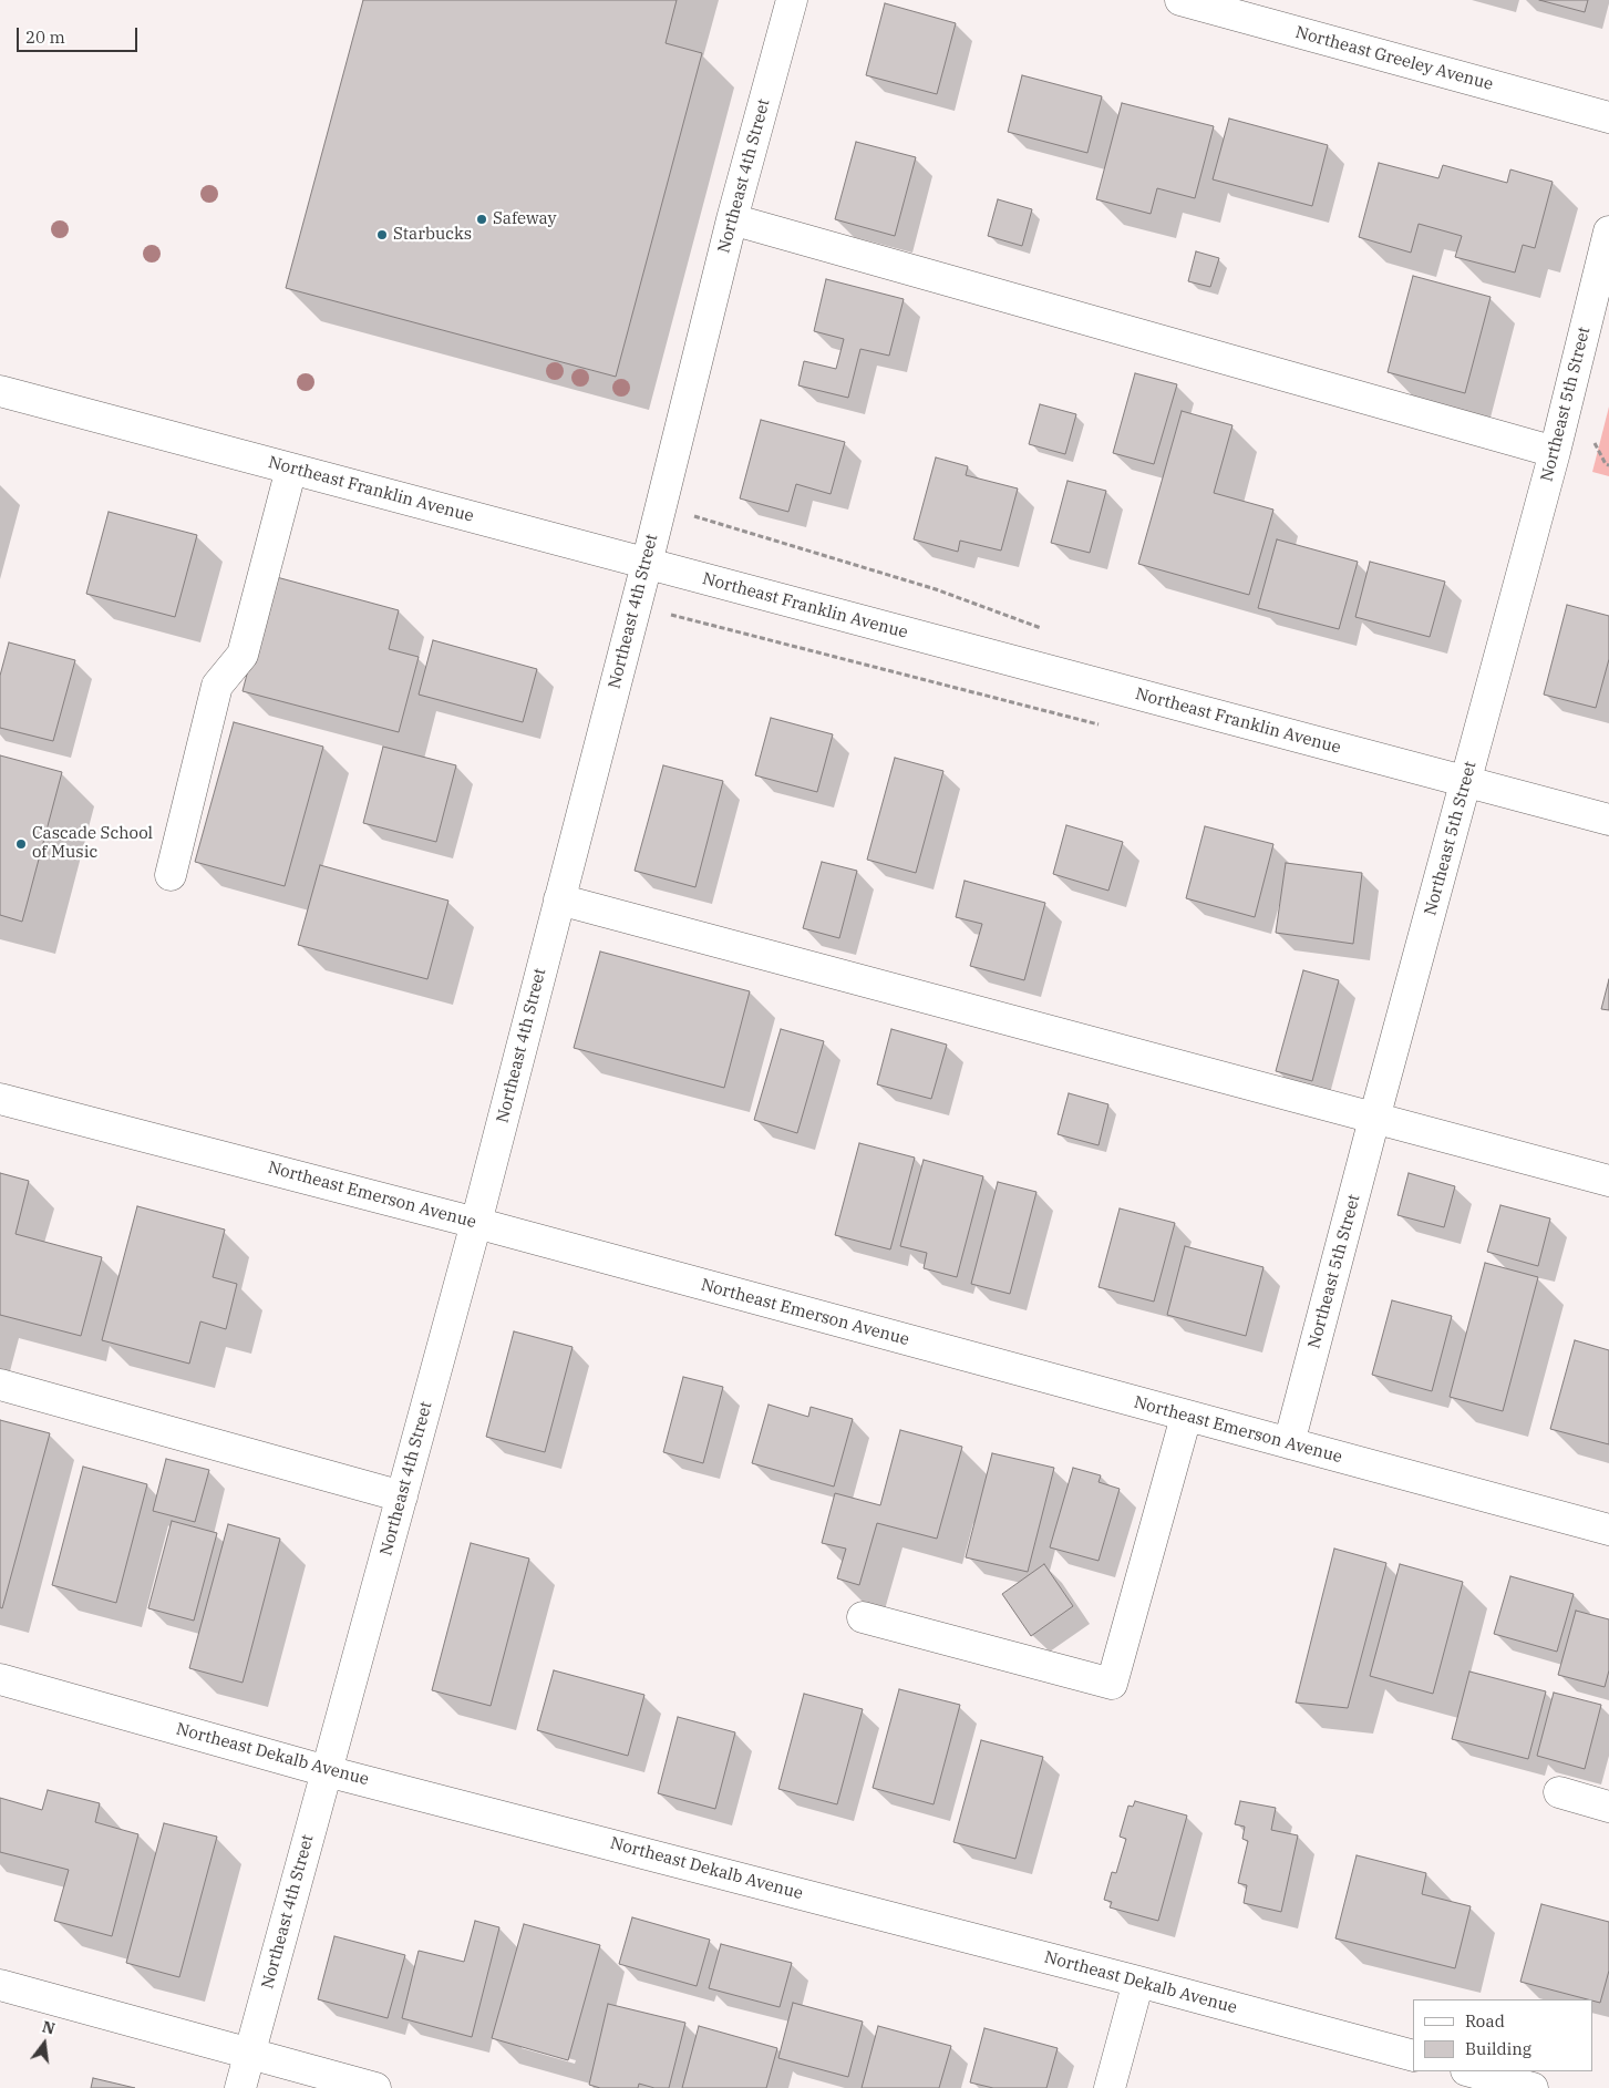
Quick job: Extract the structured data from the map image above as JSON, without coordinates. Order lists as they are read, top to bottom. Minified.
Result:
{"streets":{"street":["Northeast Greeley Avenue","Northeast 4th Street","Northeast 5th Street","Northeast Franklin Avenue","Northeast Emerson Avenue","Northeast Dekalb Avenue"]},"crossings":[["Northeast 4th Street","Northeast Franklin Avenue"],["Northeast 4th Street","Northeast Emerson Avenue"],["Northeast 4th Street","Northeast Dekalb Avenue"],["Northeast 5th Street","Northeast Franklin Avenue"],["Northeast 5th Street","Northeast Emerson Avenue"]],"places":["Safeway","Starbucks","Cascade School of Music"],"legend":["Road","Building"],"scale_bar":"20 m","north":"top"}
